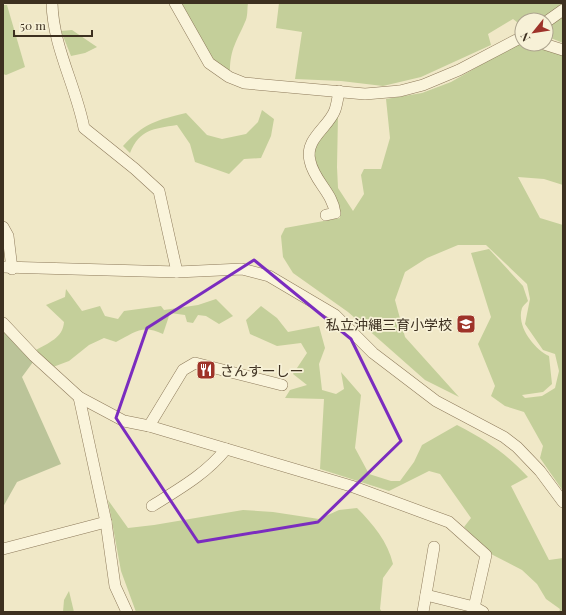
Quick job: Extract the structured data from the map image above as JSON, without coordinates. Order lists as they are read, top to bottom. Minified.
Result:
{"places":{"school or university":["私立沖縄三育小学校"],"restaurant":["さんすーしー"]},"scale_bar":"50 m","north":"bottom left"}
